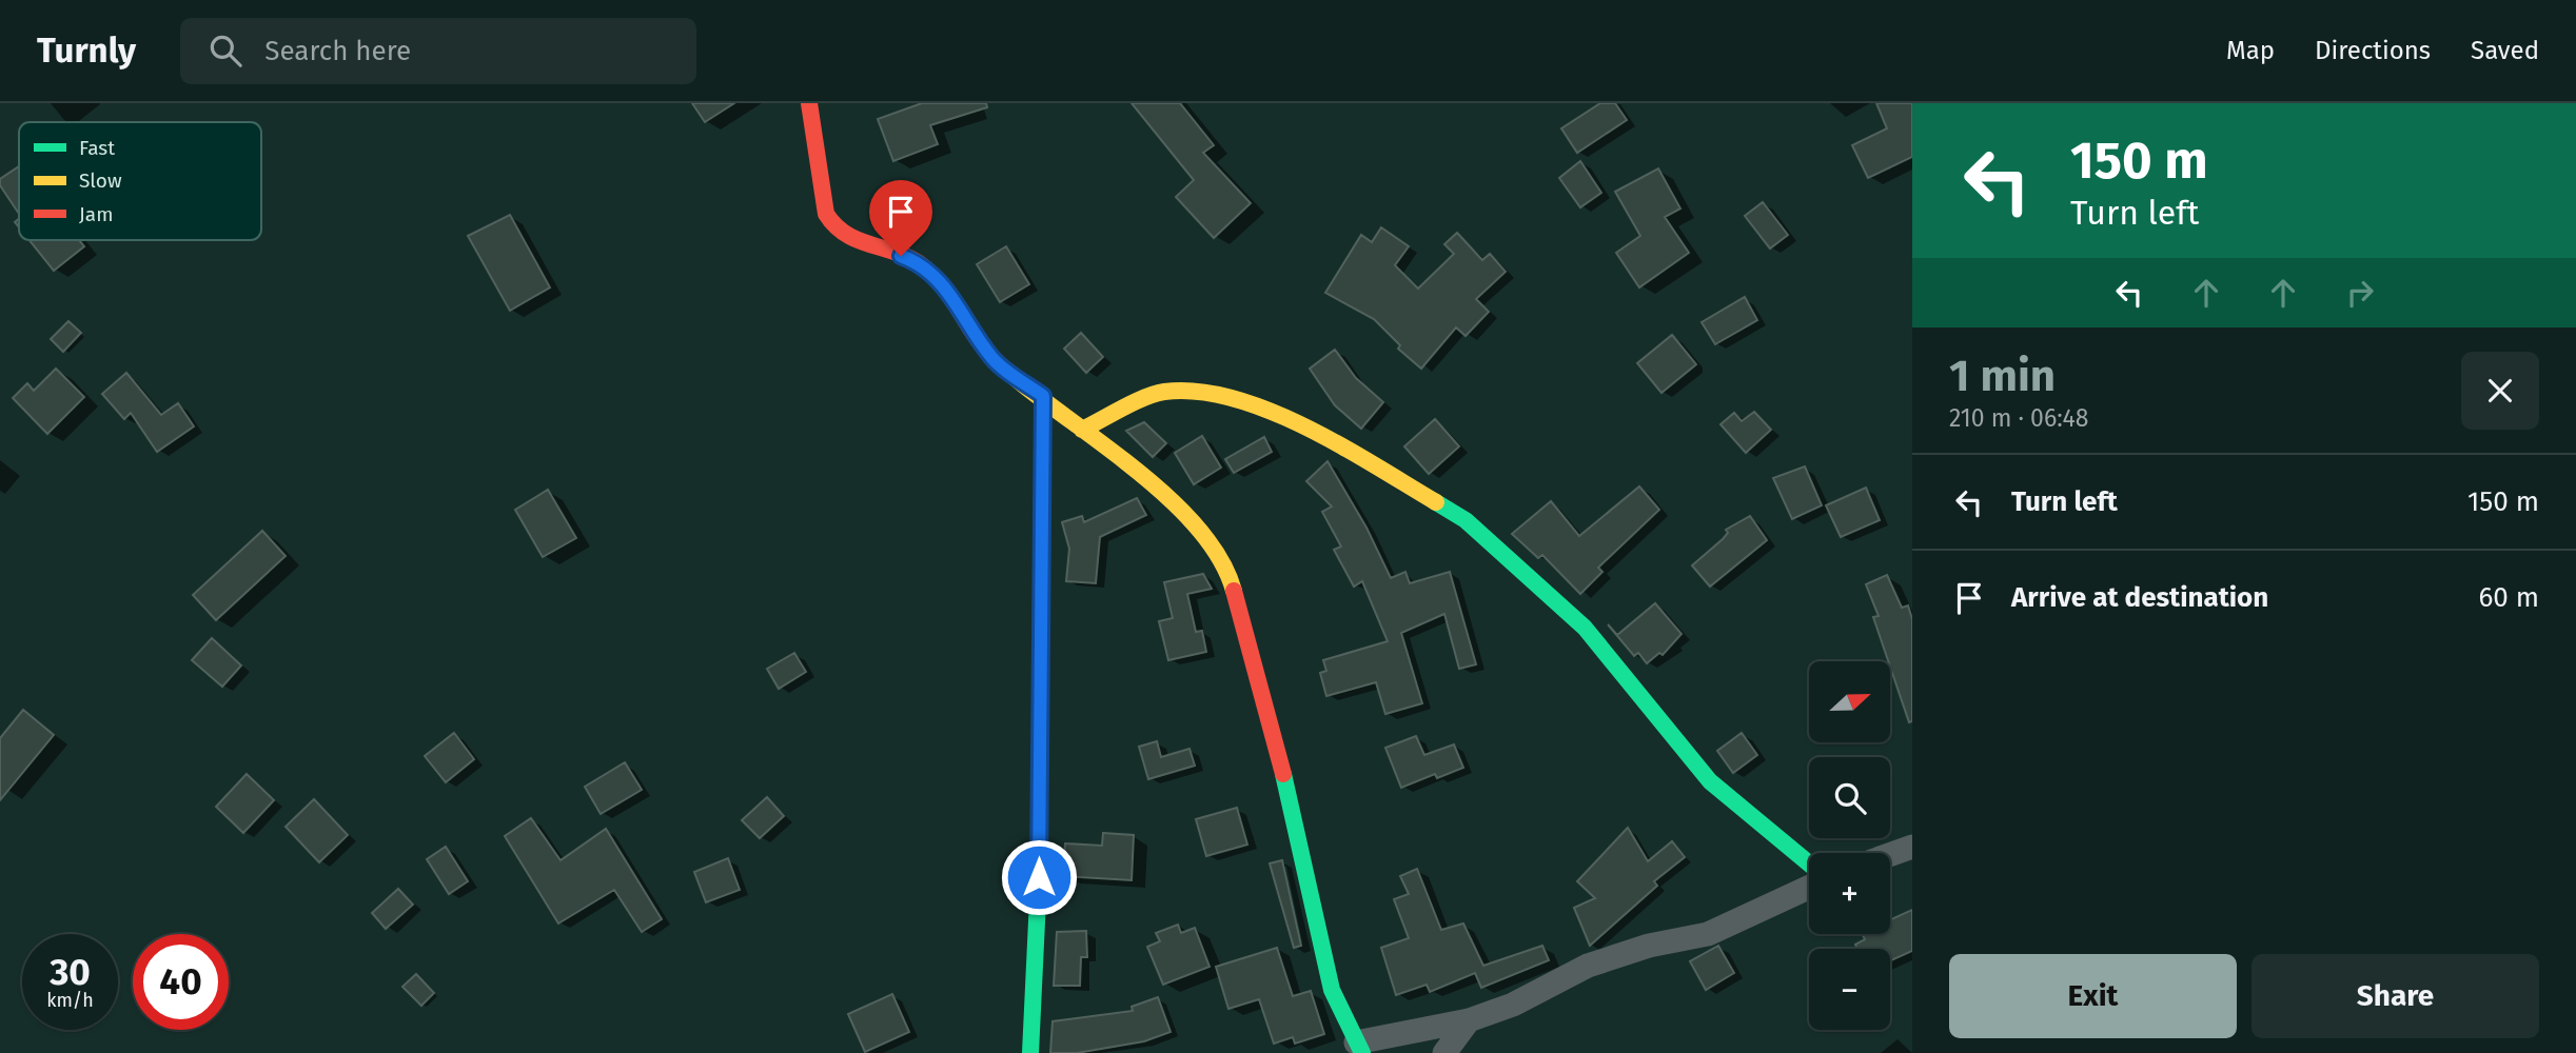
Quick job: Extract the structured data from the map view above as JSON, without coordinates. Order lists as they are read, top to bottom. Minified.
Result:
{"legend":["Fast","Slow","Jam"],"north":"right","page":{"header":"Turnly","search":"Search here","nav":["Map","Directions","Saved"],"turn":["150 m","Turn left"],"heading":["1 min","210 m · 06:48"],"list":[{"name":"Turn left","value":"150 m"},{"name":"Arrive at destination","value":"60 m"}],"map_buttons":["+","−"],"speed":"30 km/h","limit":"40","buttons":["Exit","Share"]}}
